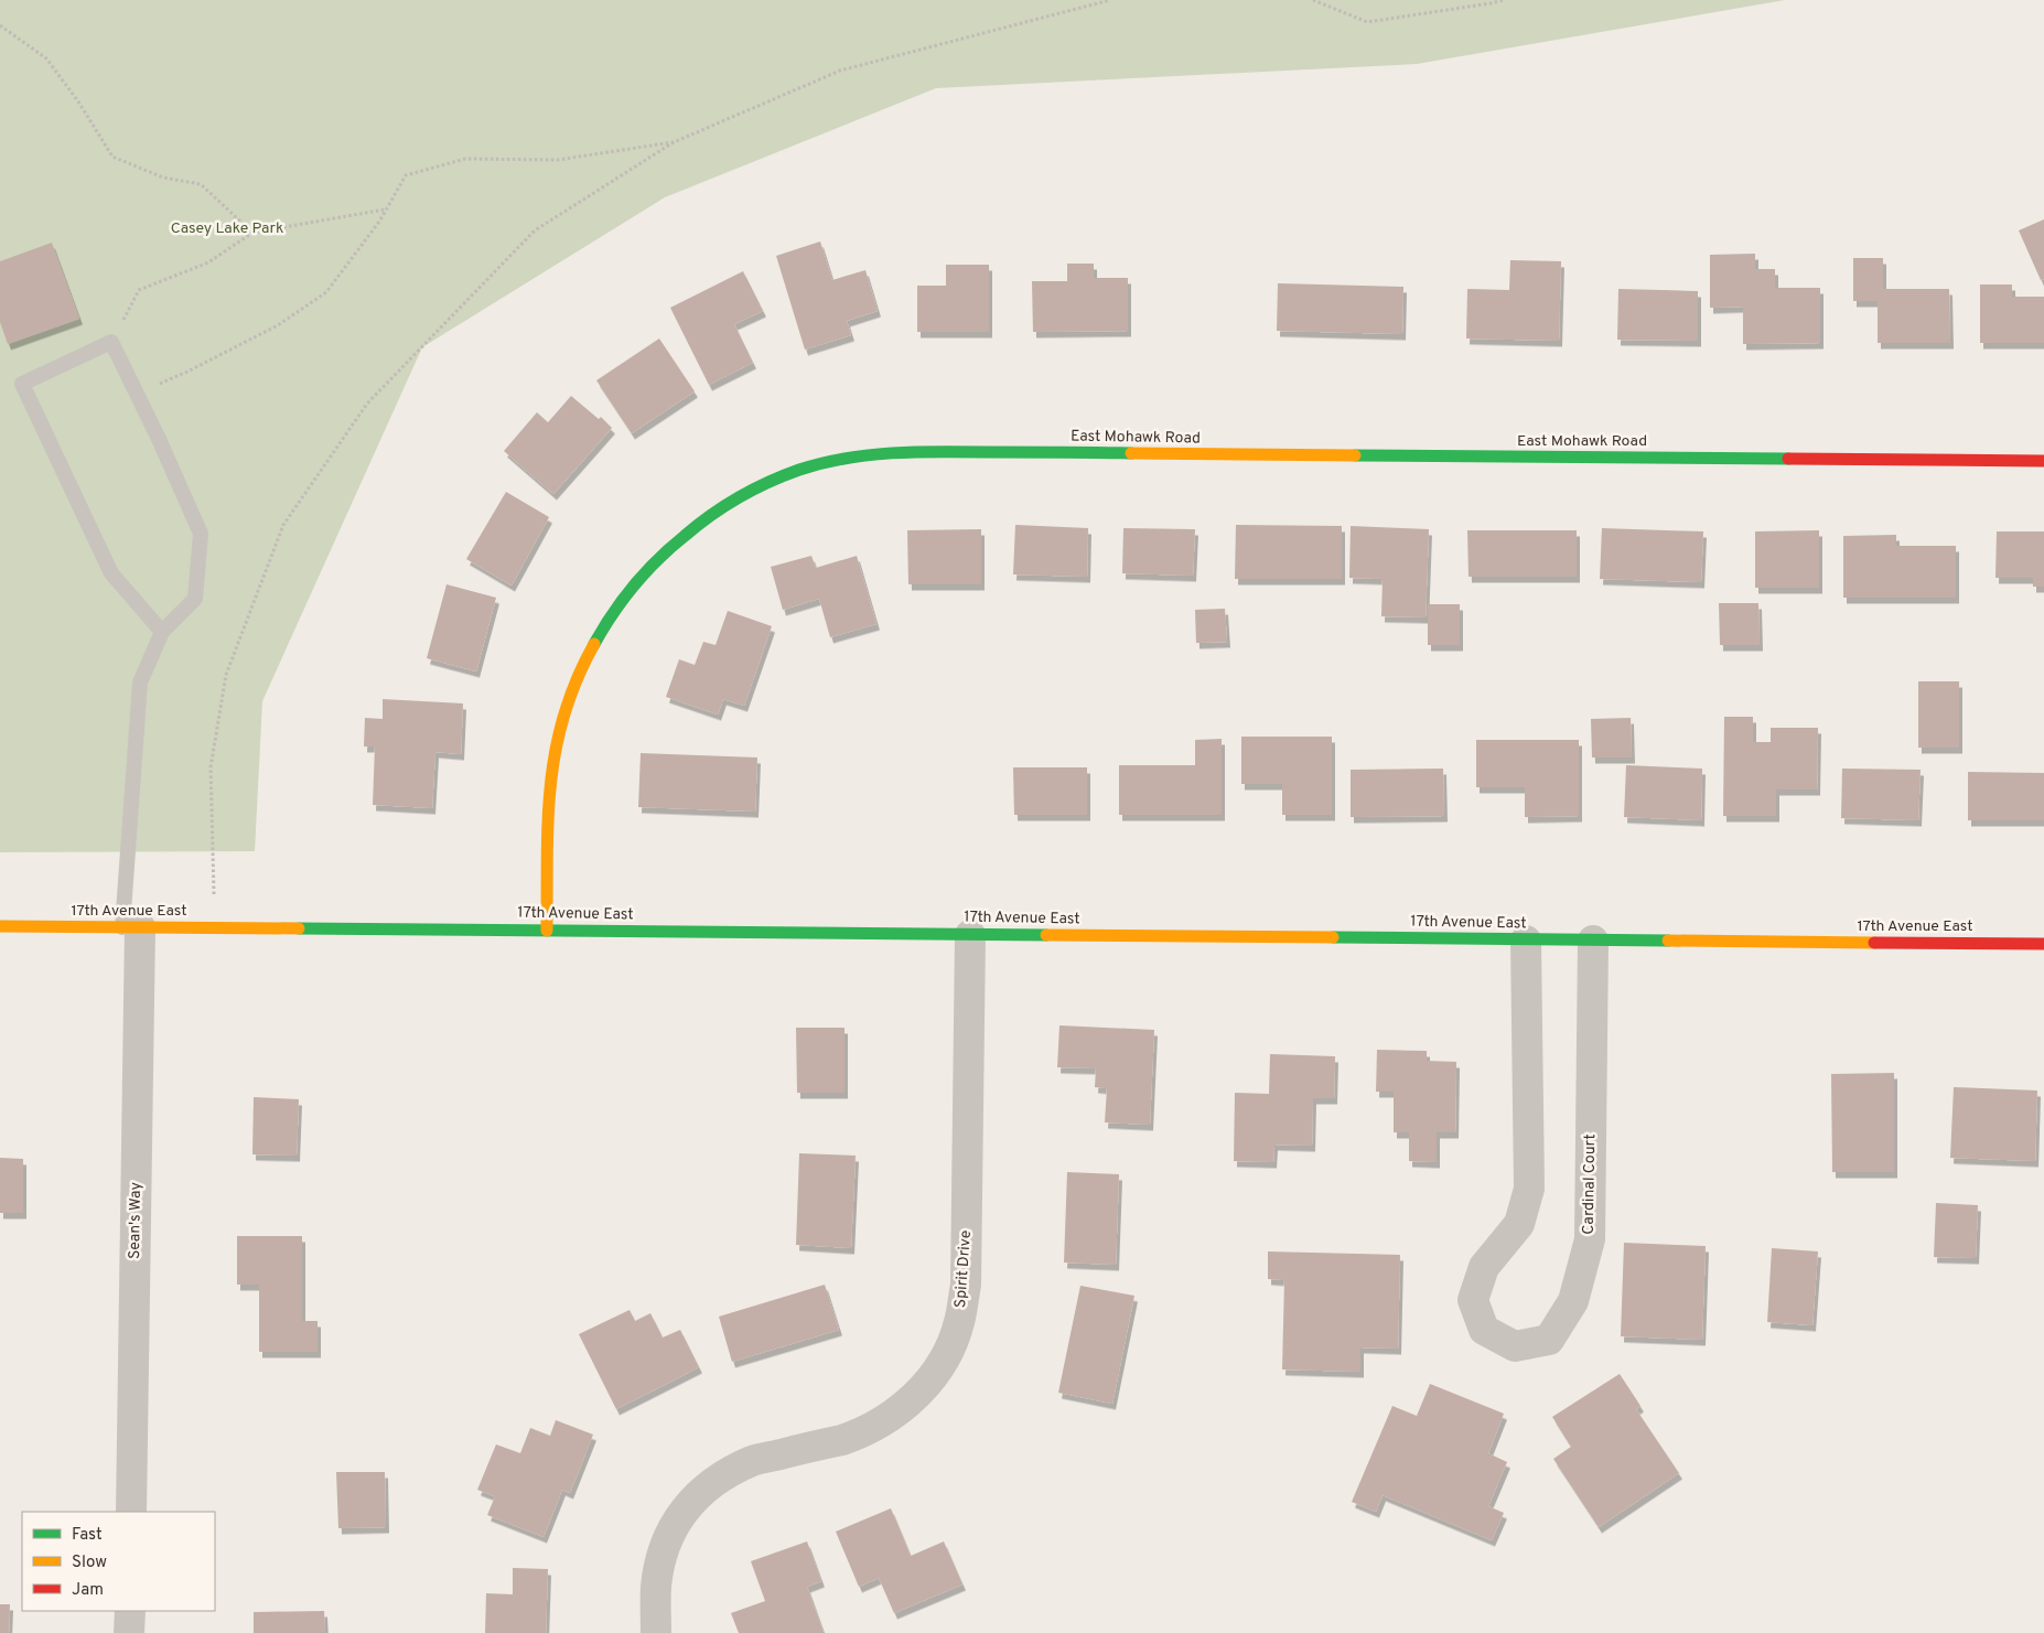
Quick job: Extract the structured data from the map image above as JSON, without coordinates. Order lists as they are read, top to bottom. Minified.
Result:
{"streets":{"street":["East Mohawk Road","17th Avenue East","Cardinal Court","Sean's Way","Spirit Drive"]},"crossings":[["East Mohawk Road","17th Avenue East"],["17th Avenue East","Cardinal Court"],["17th Avenue East","Sean's Way"],["17th Avenue East","Spirit Drive"]],"parks":["Casey Lake Park"],"legend":["Fast","Slow","Jam"]}
